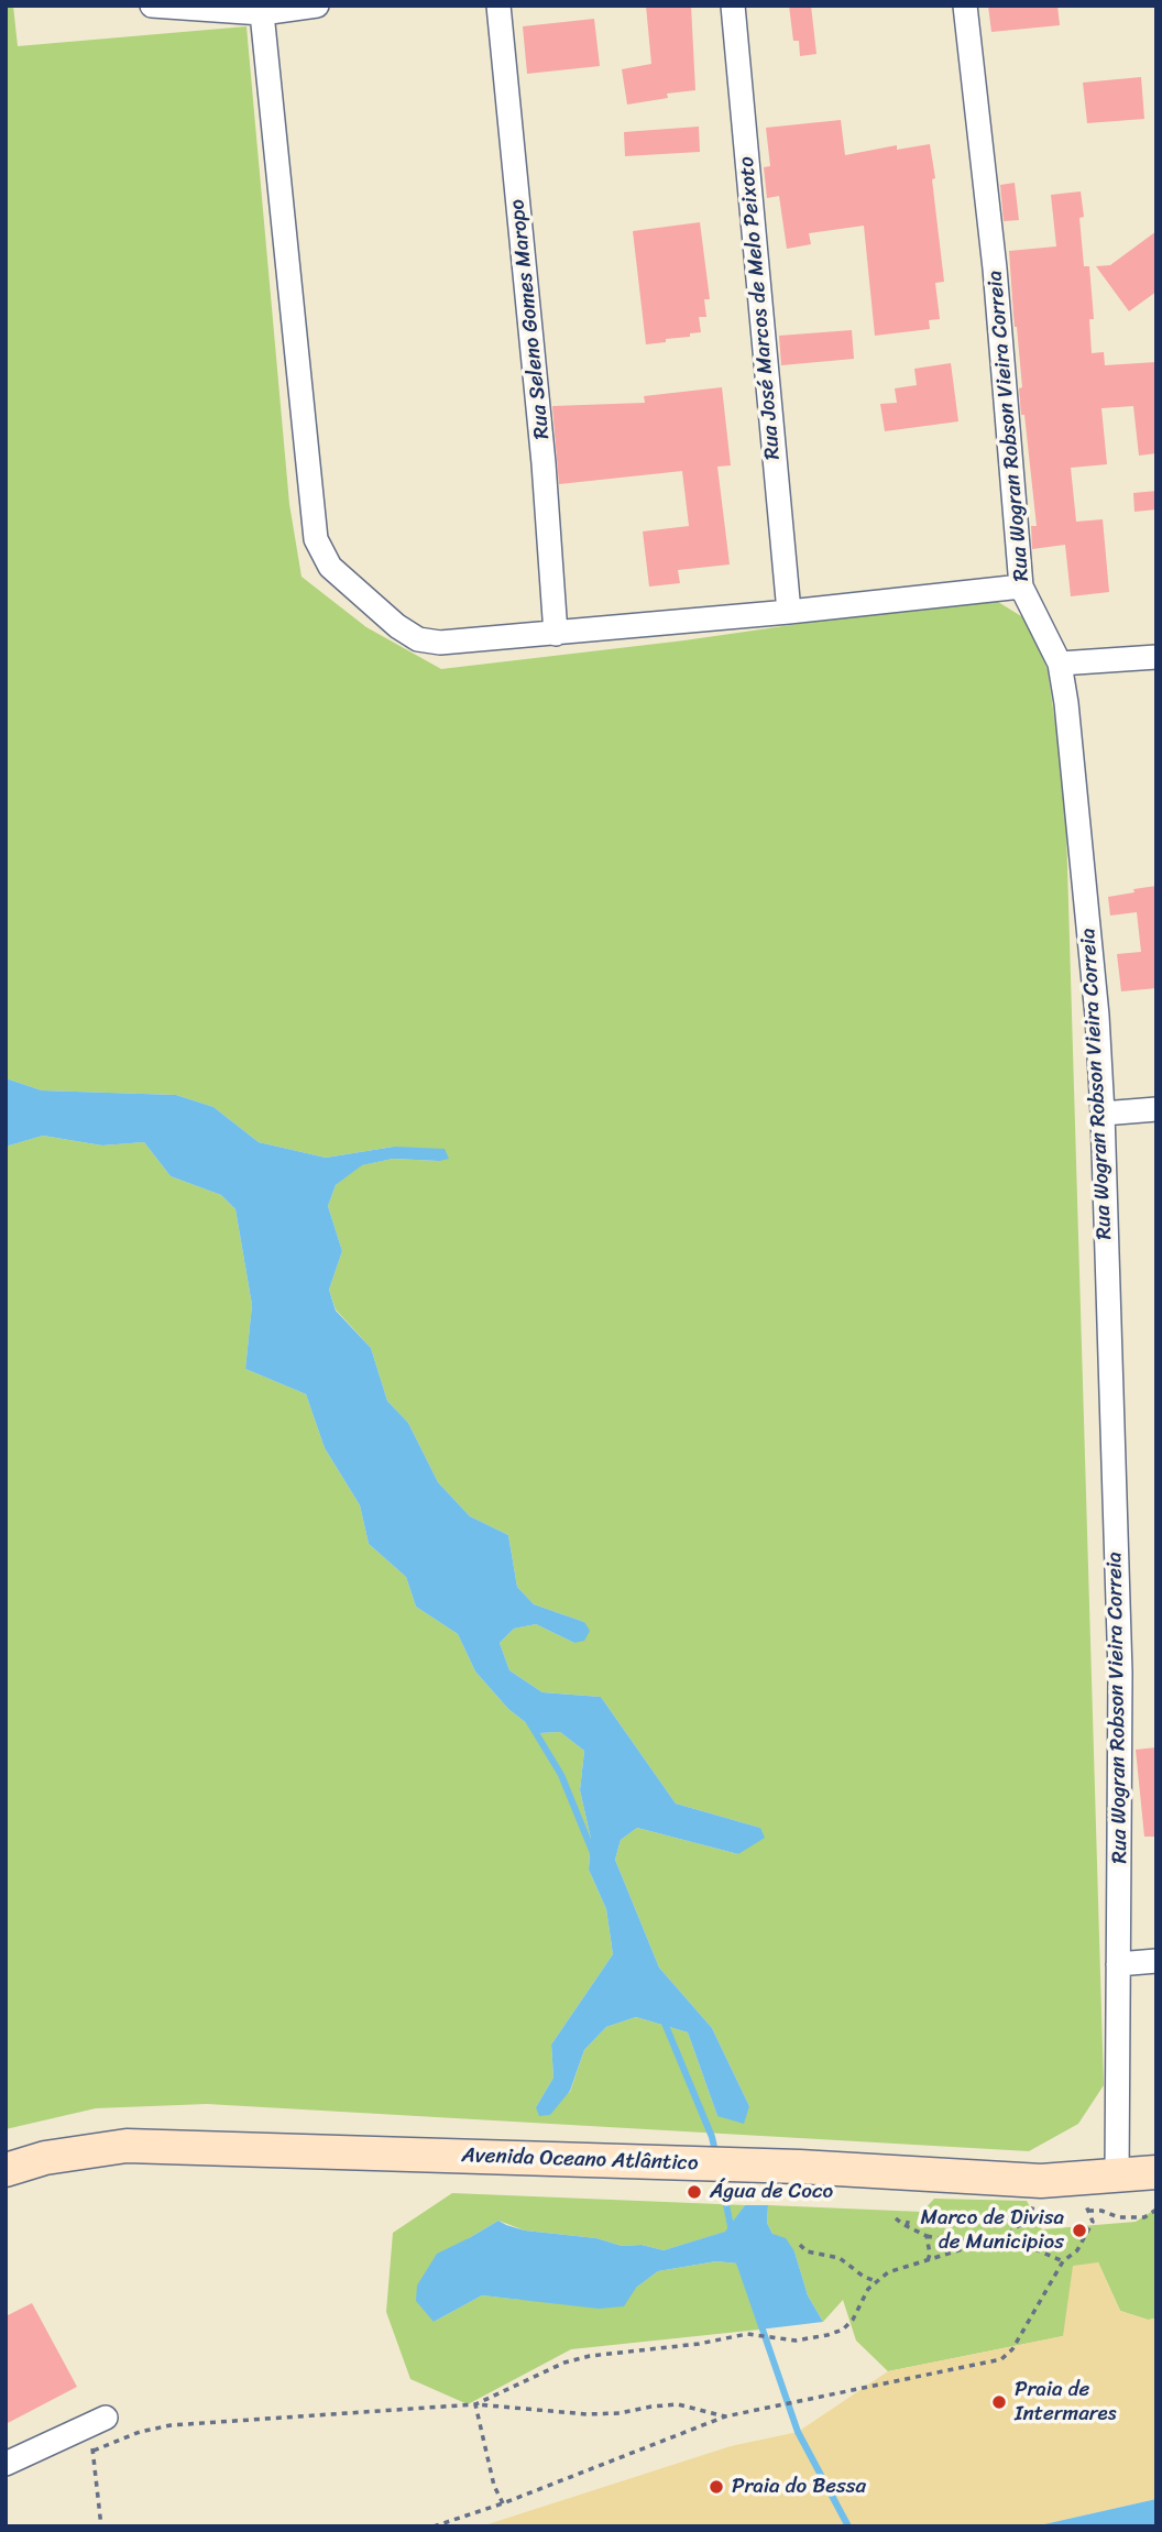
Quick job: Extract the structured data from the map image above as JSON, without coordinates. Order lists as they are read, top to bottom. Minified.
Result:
{"streets":{"main road":["Avenida Oceano Atlântico"],"street":["Rua José Marcos de Melo Peixoto","Rua Seleno Gomes Maropo","Rua Wogran Robson Vieira Correia"]},"crossings":[["Rua Wogran Robson Vieira Correia","Avenida Oceano Atlântico"]],"places":["Água de Coco","Marco de Divisa de Municipios","Praia de Intermares","Praia do Bessa"]}
